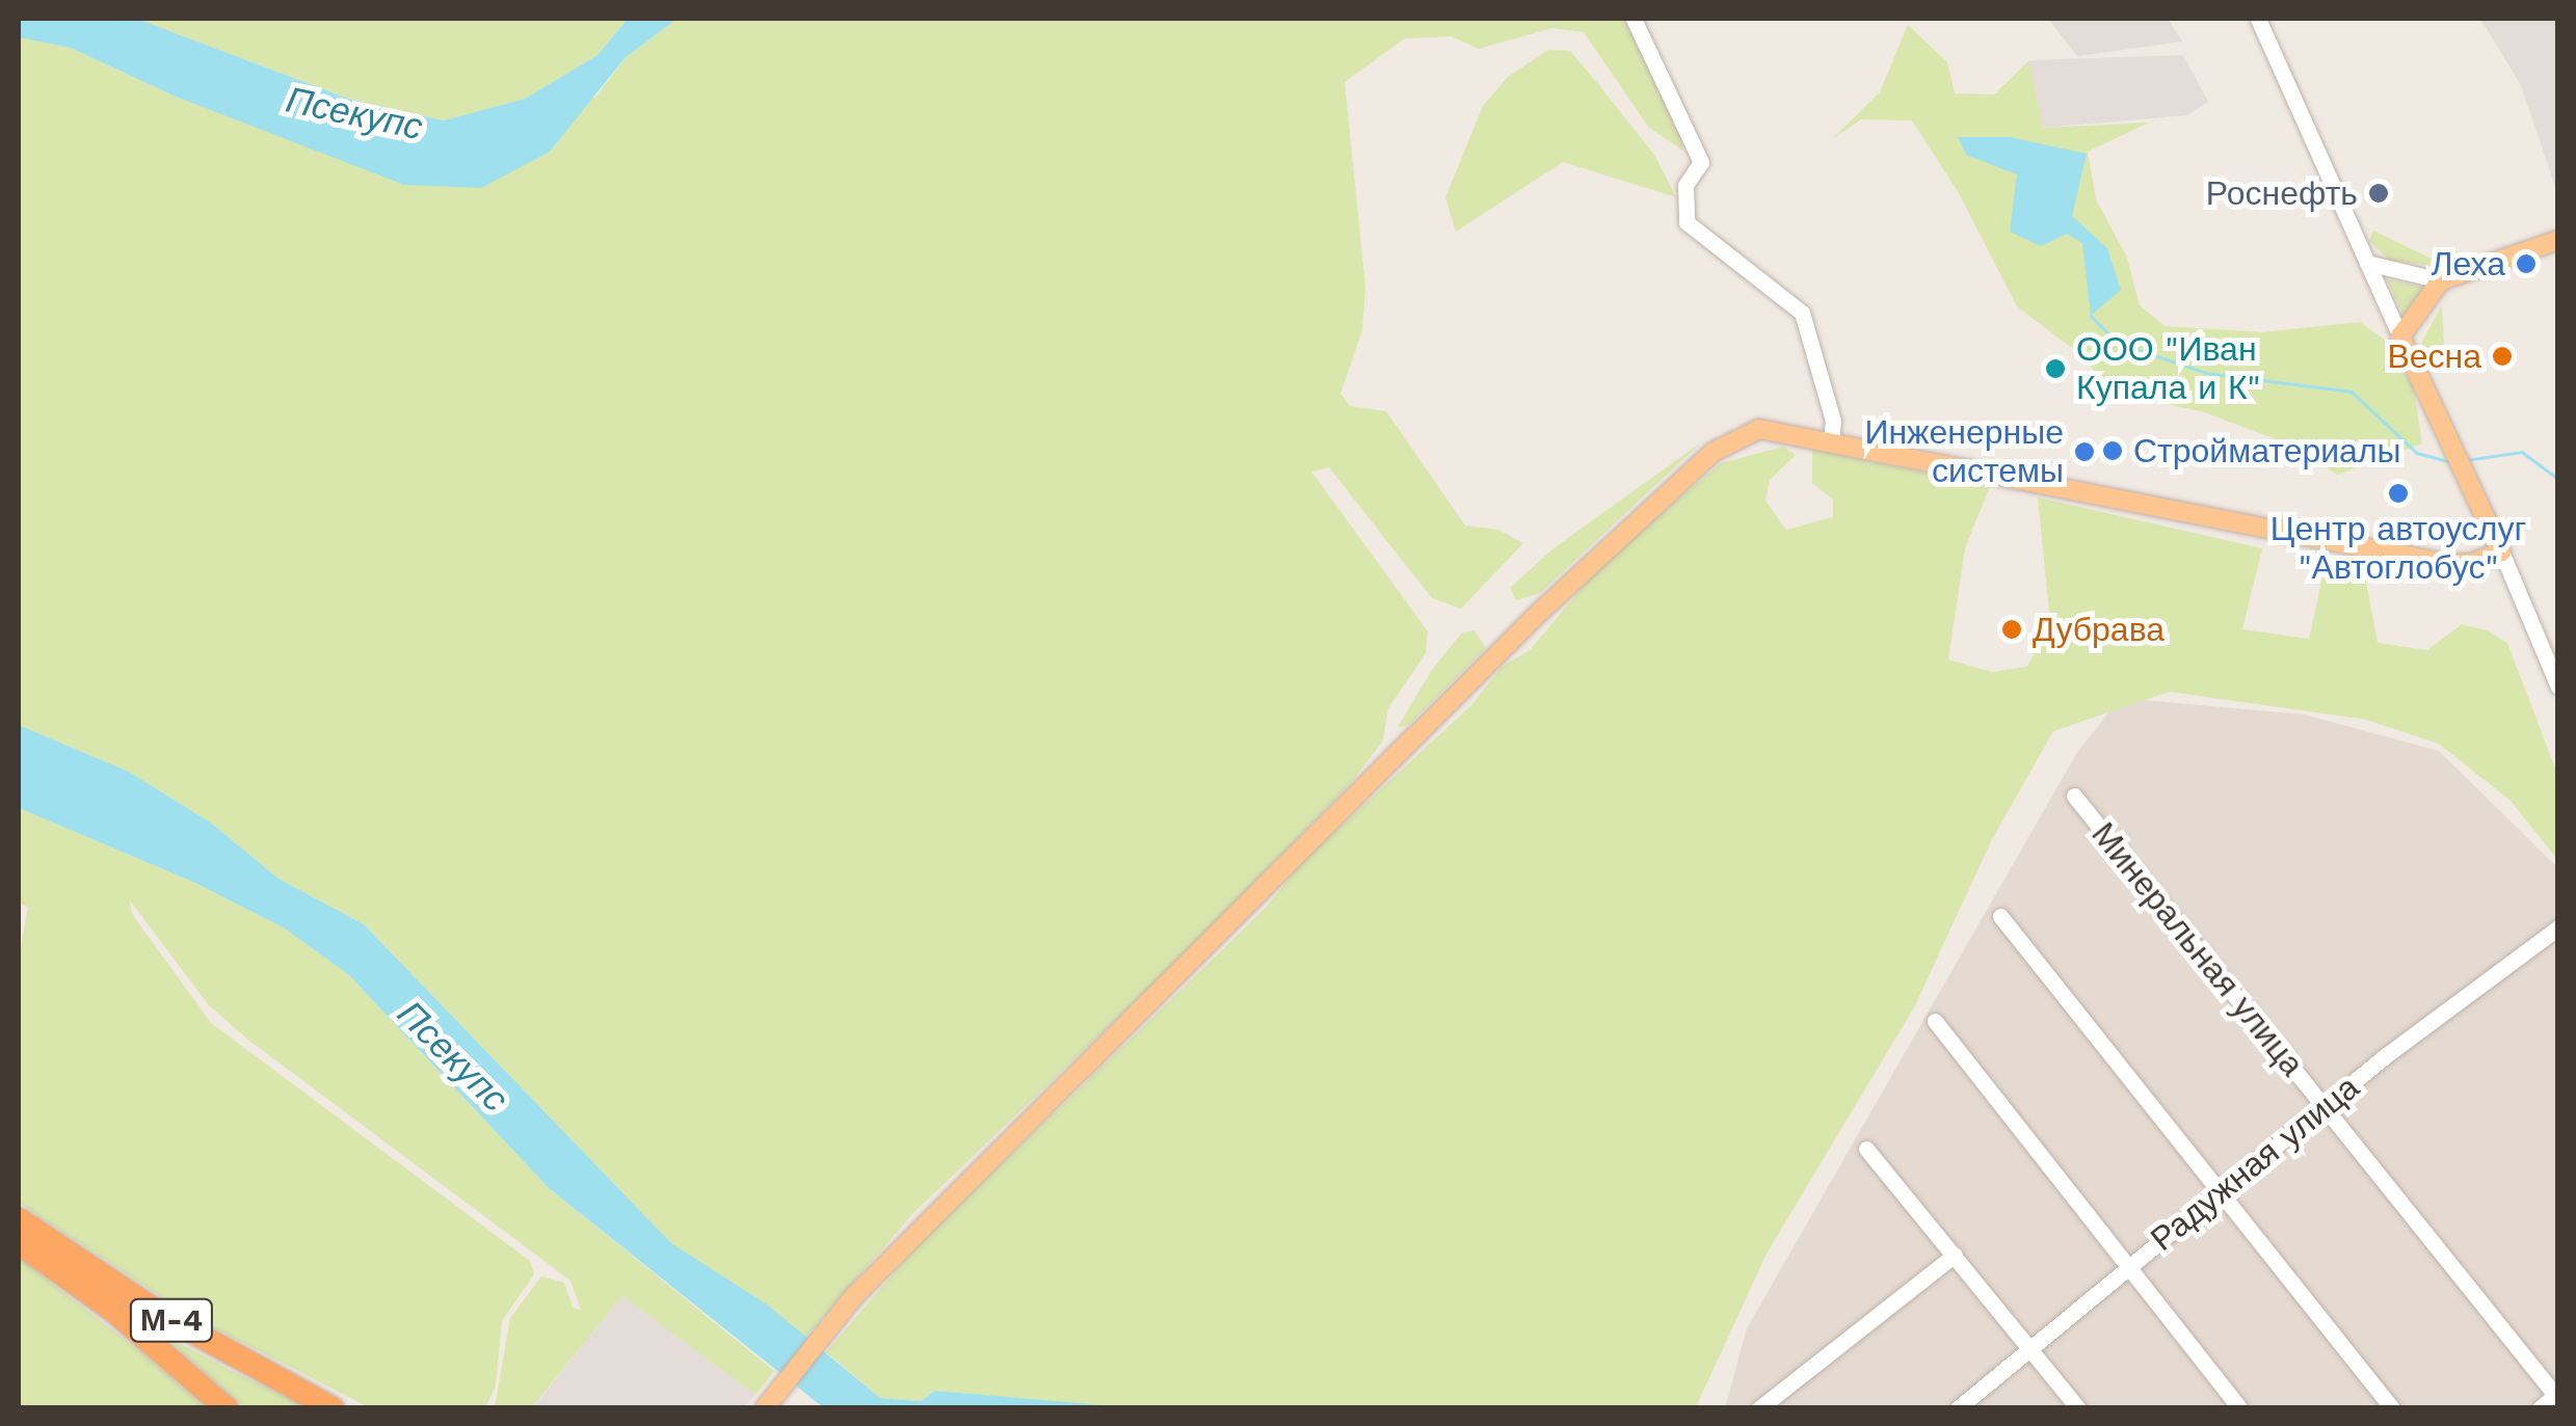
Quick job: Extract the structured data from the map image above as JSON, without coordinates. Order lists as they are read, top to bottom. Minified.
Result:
{"streets":{"highway":["М-4"],"street":["Минеральная улица","Радужная улица"]},"crossings":[["Минеральная улица","Радужная улица"]],"water":["Псекупс"],"places":["Роснефть","Леха","Весна","ООО \"Иван Купала и К\"","Стройматериалы","Инженерные системы","Центр автоуслуг \"Автоглобус\"","Дубрава"]}
